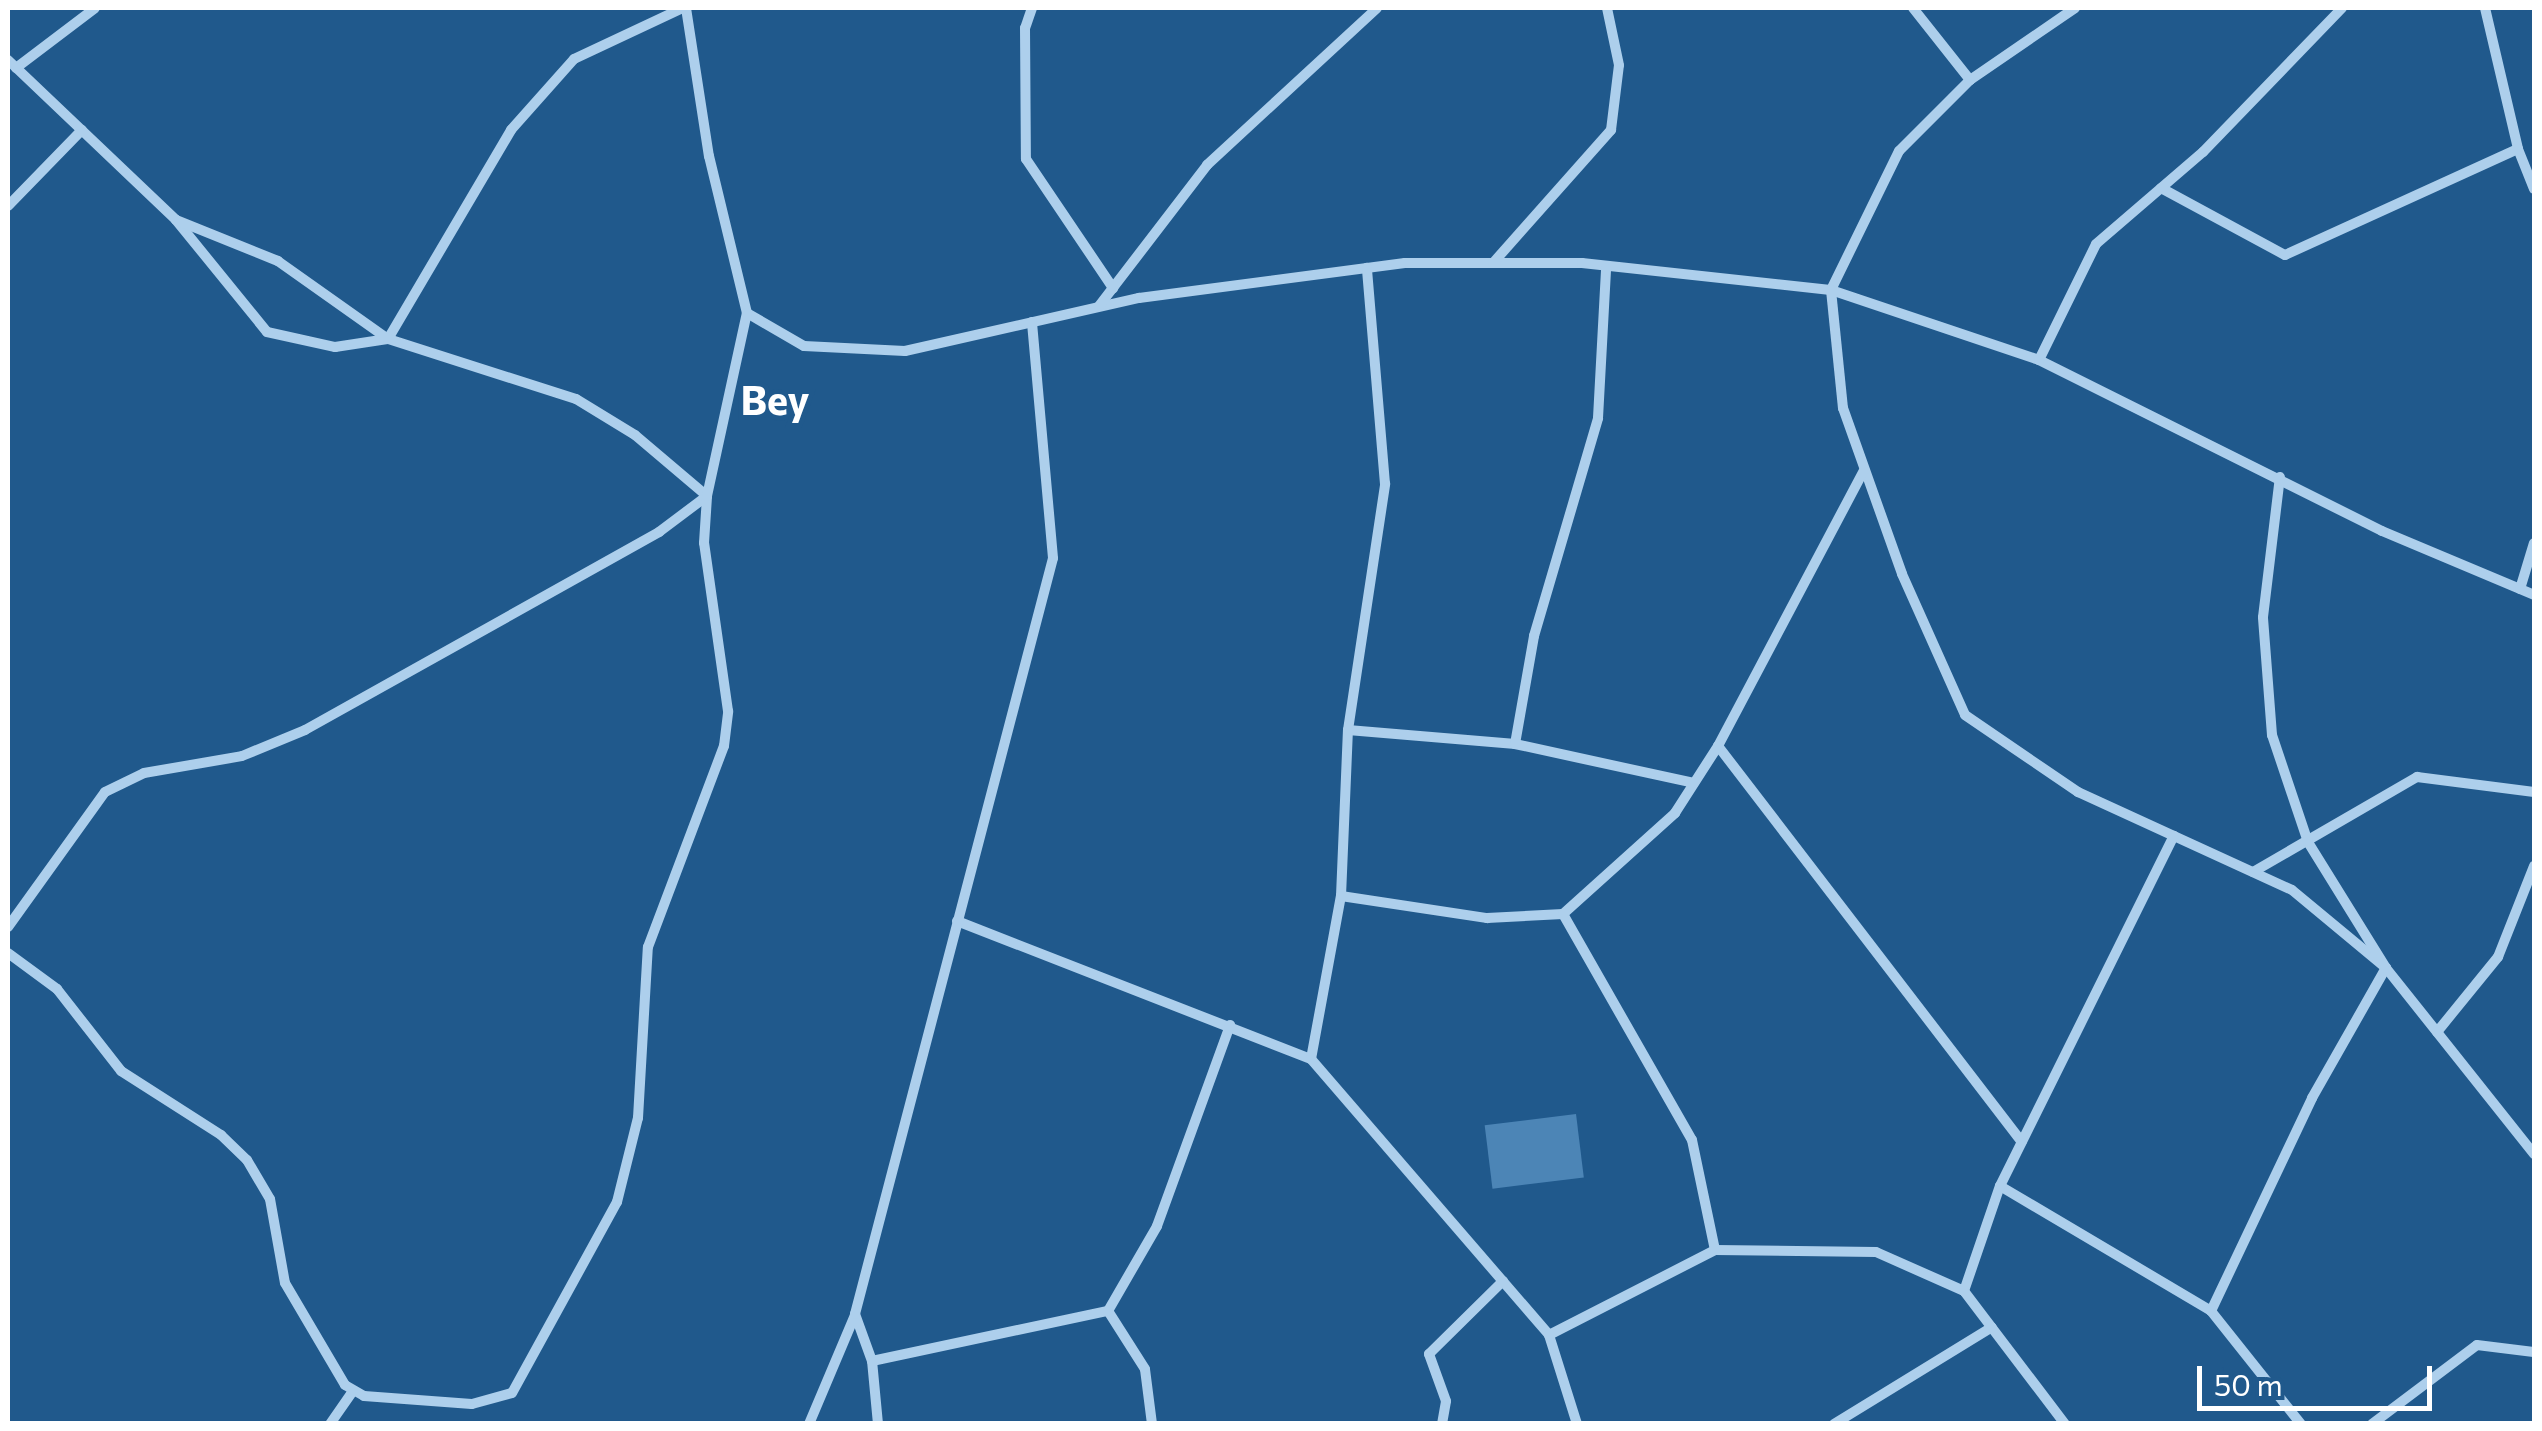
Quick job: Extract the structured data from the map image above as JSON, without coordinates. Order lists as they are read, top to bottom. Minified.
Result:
{"districts":["Bey"],"scale_bar":"50 m"}
